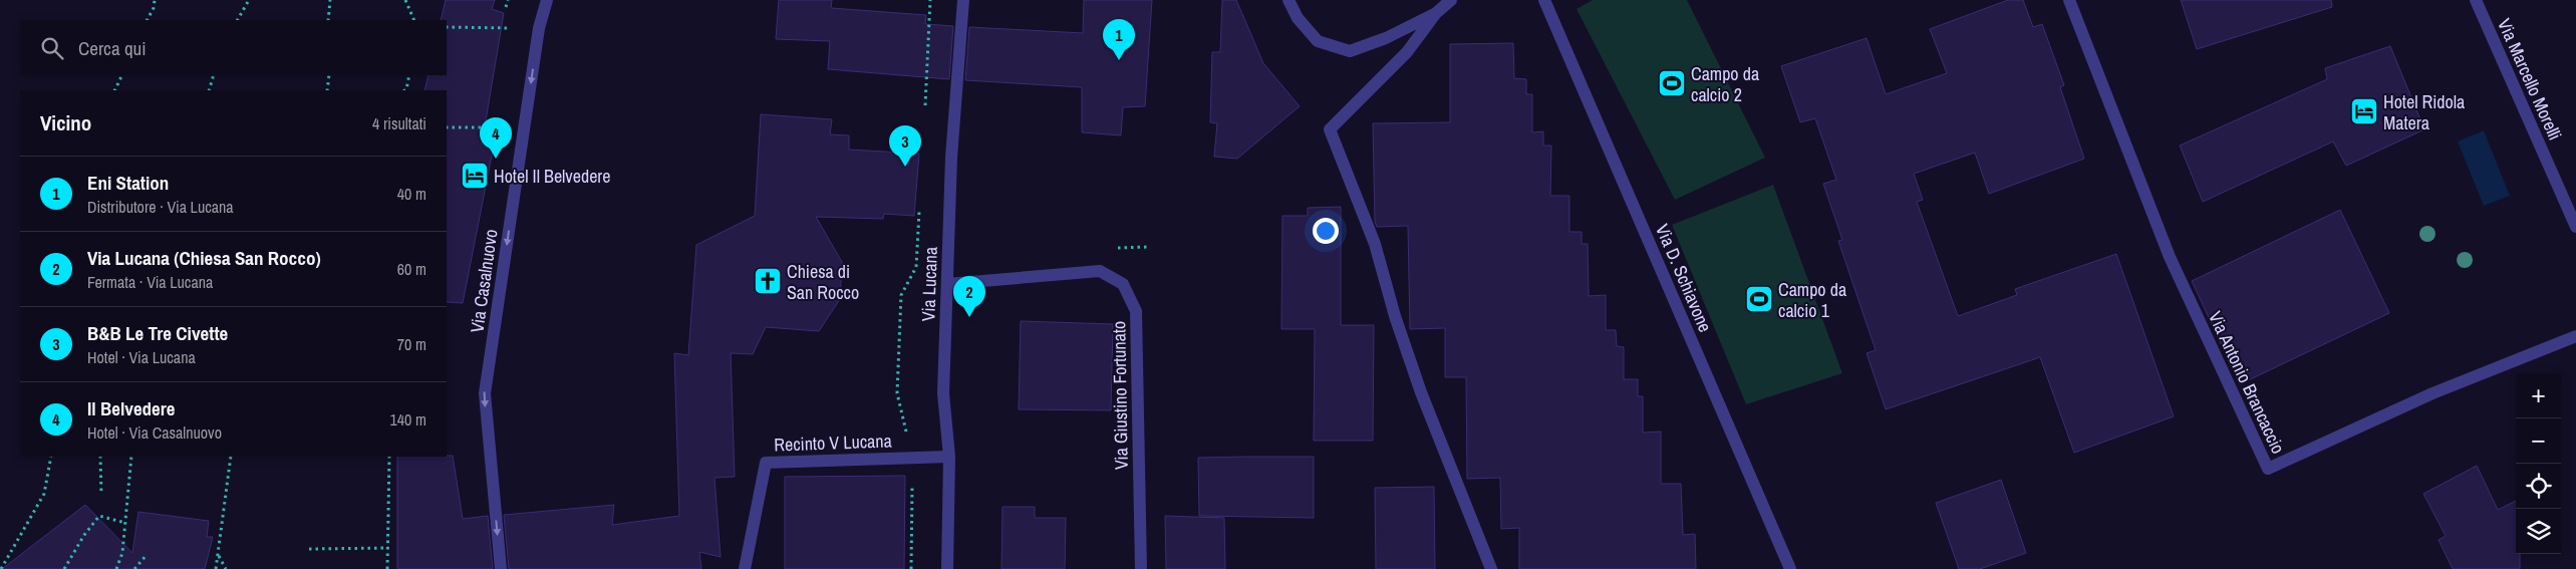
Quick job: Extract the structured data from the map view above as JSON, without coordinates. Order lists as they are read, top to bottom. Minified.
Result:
{"streets":{"street":["Via Marcello Morelli","Via D. Schiavone","Via Casalnuovo","Via Lucana","Via Antonio Brancaccio","Via Giustino Fortunato","Recinto V Lucana"]},"crossings":[["Via Lucana","Via Giustino Fortunato"],["Via Lucana","Recinto V Lucana"]],"one_way":["Via Casalnuovo"],"places":{"sports":["Campo da calcio 2","Campo da calcio 1"],"hotel":["Hotel Ridola Matera","Hotel Il Belvedere"],"church":["Chiesa di San Rocco"]},"page":{"pins":["1","4","3","2"],"search":"Cerca qui","heading":["Vicino","4 risultati"],"list":[{"mark":"1","name":"Eni Station","note":"Distributore · Via Lucana","value":"40 m"},{"mark":"2","name":"Via Lucana (Chiesa San Rocco)","note":"Fermata · Via Lucana","value":"60 m"},{"mark":"3","name":"B&B Le Tre Civette","note":"Hotel · Via Lucana","value":"70 m"},{"mark":"4","name":"Il Belvedere","note":"Hotel · Via Casalnuovo","value":"140 m"}],"map_buttons":["+","−"]}}
